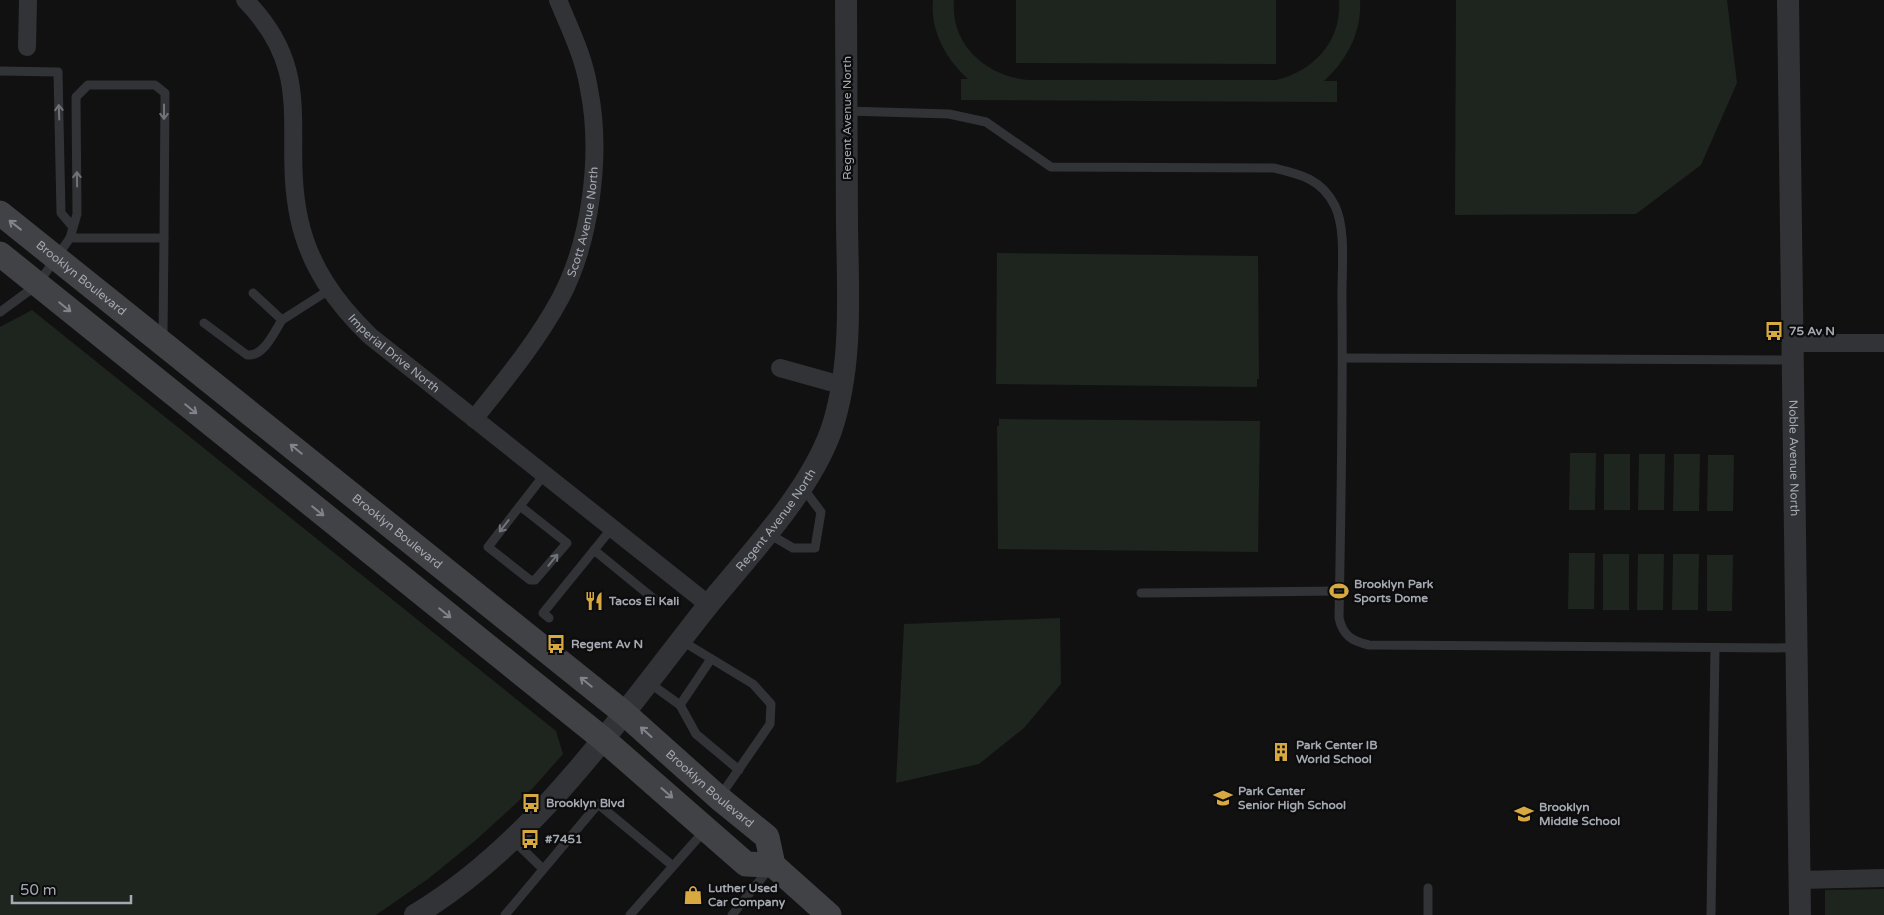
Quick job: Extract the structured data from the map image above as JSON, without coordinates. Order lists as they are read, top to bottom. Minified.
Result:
{"streets":{"main road":["Brooklyn Boulevard"],"street":["Regent Avenue North","Scott Avenue North","Imperial Drive North","Noble Avenue North"]},"crossings":[["Regent Avenue North","Brooklyn Boulevard"],["Regent Avenue North","Imperial Drive North"],["Scott Avenue North","Imperial Drive North"]],"places":{"bus stop":["75 Av N","Regent Av N","Brooklyn Blvd","#7451"],"sports":["Brooklyn Park Sports Dome"],"restaurant":["Tacos El Kali"],"building":["Park Center IB World School"],"school or university":["Park Center Senior High School","Brooklyn Middle School"],"shop":["Luther Used Car Company"]},"scale_bar":"50 m"}
